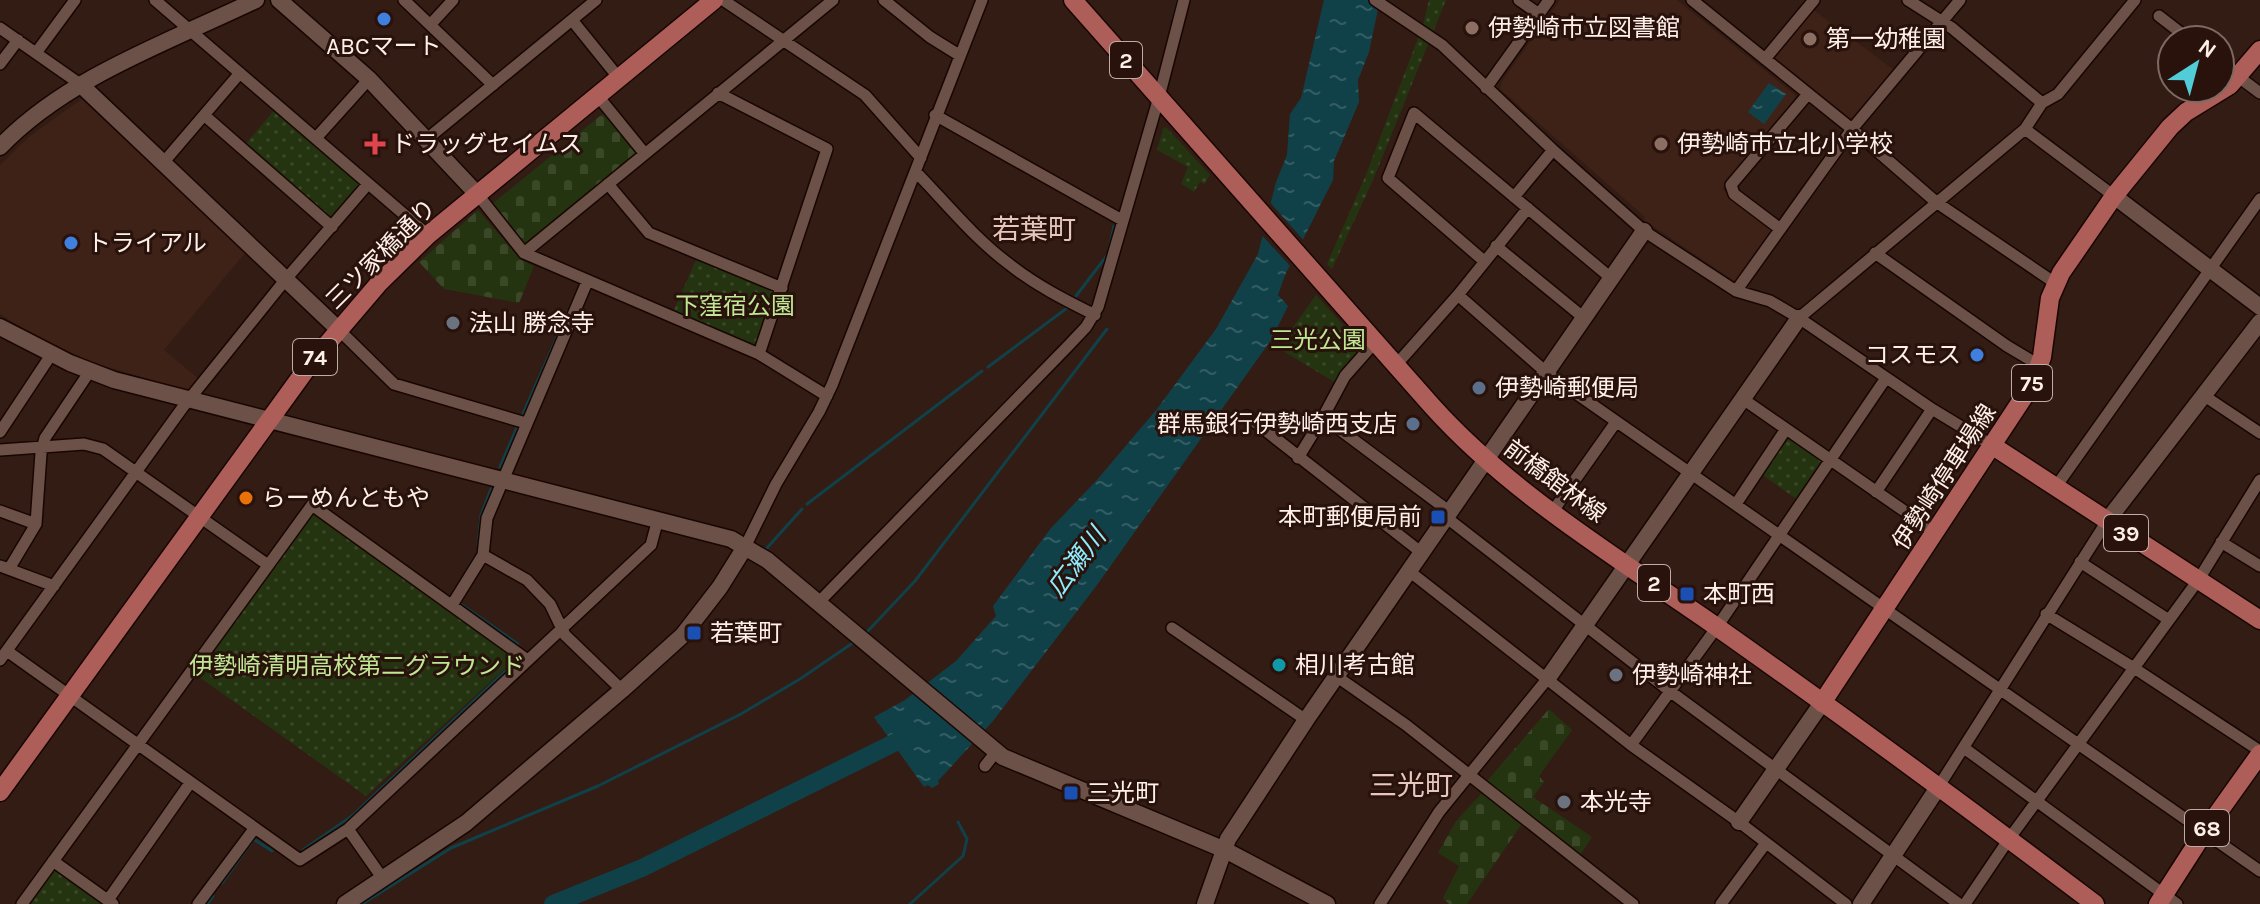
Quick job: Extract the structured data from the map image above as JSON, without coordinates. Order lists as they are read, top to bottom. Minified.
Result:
{"streets":{"main road":["2","三ツ家橋通り","74","75","伊勢崎停車場線","前橋館林線","39","68"]},"crossings":[["伊勢崎停車場線","前橋館林線"],["伊勢崎停車場線","39"]],"districts":["若葉町","三光町"],"water":["広瀬川"],"parks":["下窪宿公園","三光公園","伊勢崎清明高校第二グラウンド"],"places":{"other":["ABCマート","伊勢崎市立図書館","第一幼稚園","伊勢崎市立北小学校","トライアル","法山 勝念寺","コスモス","伊勢崎郵便局","群馬銀行伊勢崎西支店","らーめんともや","相川考古館","伊勢崎神社","本光寺"],"health":["ドラッグセイムス"],"transit":["本町郵便局前","本町西","若葉町","三光町"]},"north":"top right"}
